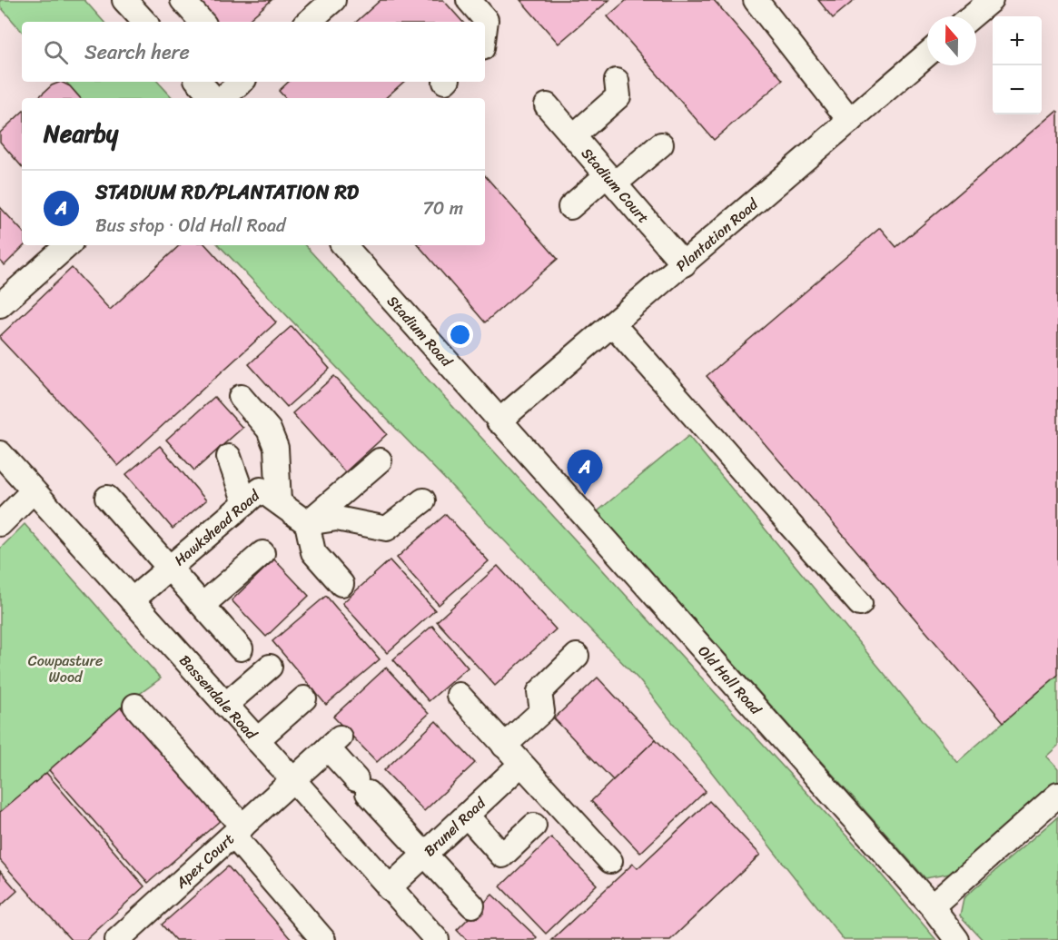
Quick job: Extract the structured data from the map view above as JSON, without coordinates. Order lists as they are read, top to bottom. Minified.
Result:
{"streets":{"street":["Stadium Court","Plantation Road","Stadium Road","Hawkshead Road","Old Hall Road","Bassendale Road","Brunel Road","Apex Court"]},"crossings":[["Stadium Court","Plantation Road"],["Plantation Road","Stadium Road"],["Plantation Road","Old Hall Road"],["Stadium Road","Old Hall Road"],["Hawkshead Road","Bassendale Road"],["Bassendale Road","Brunel Road"],["Bassendale Road","Apex Court"],["Brunel Road","Apex Court"]],"parks":["Cowpasture Wood"],"north":"top","page":{"map_buttons":["+","−"],"search":"Search here","heading":"Nearby","list":[{"mark":"A","name":"STADIUM RD/PLANTATION RD","note":"Bus stop · Old Hall Road","value":"70 m"}],"pins":"A"}}
